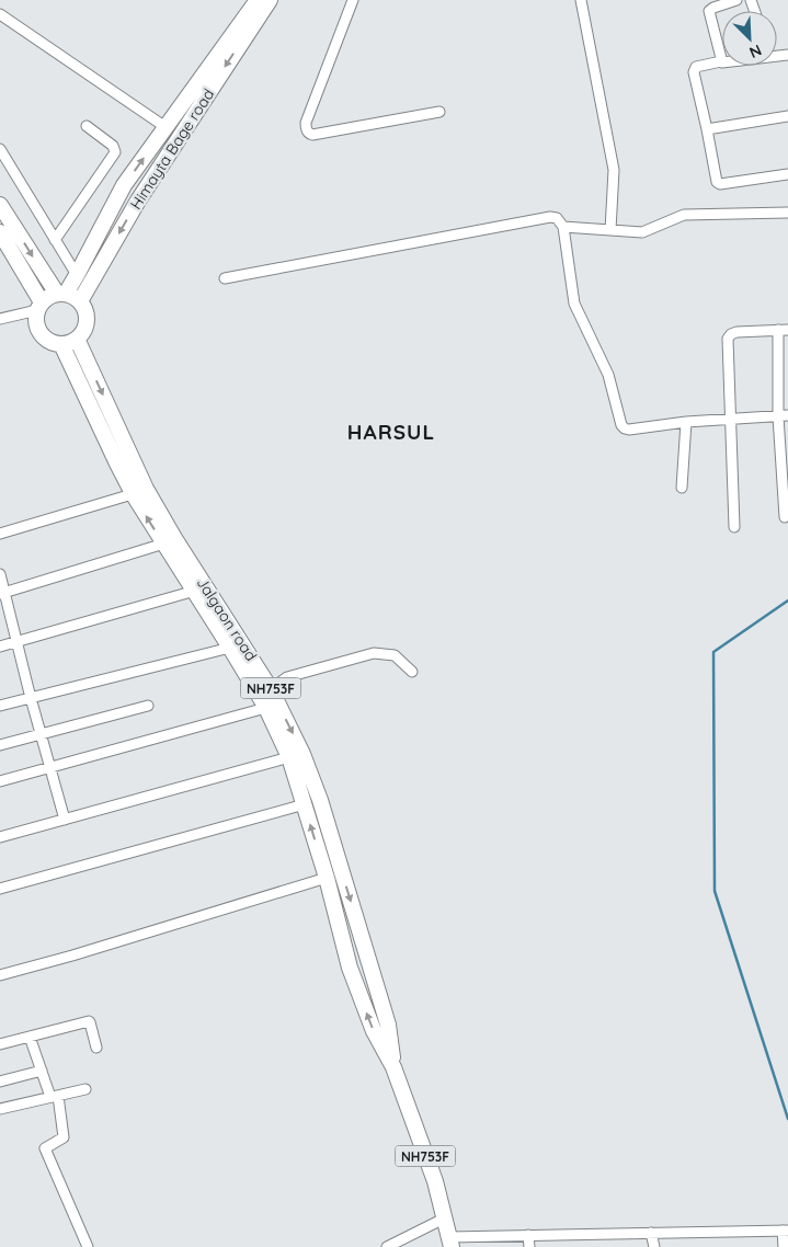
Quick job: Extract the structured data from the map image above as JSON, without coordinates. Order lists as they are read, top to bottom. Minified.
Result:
{"streets":{"main road":["Himayta Bage road","Jalgaon road","NH753F"]},"crossings":[["Himayta Bage road","Jalgaon road"]],"districts":["HARSUL"],"north":"bottom right"}
